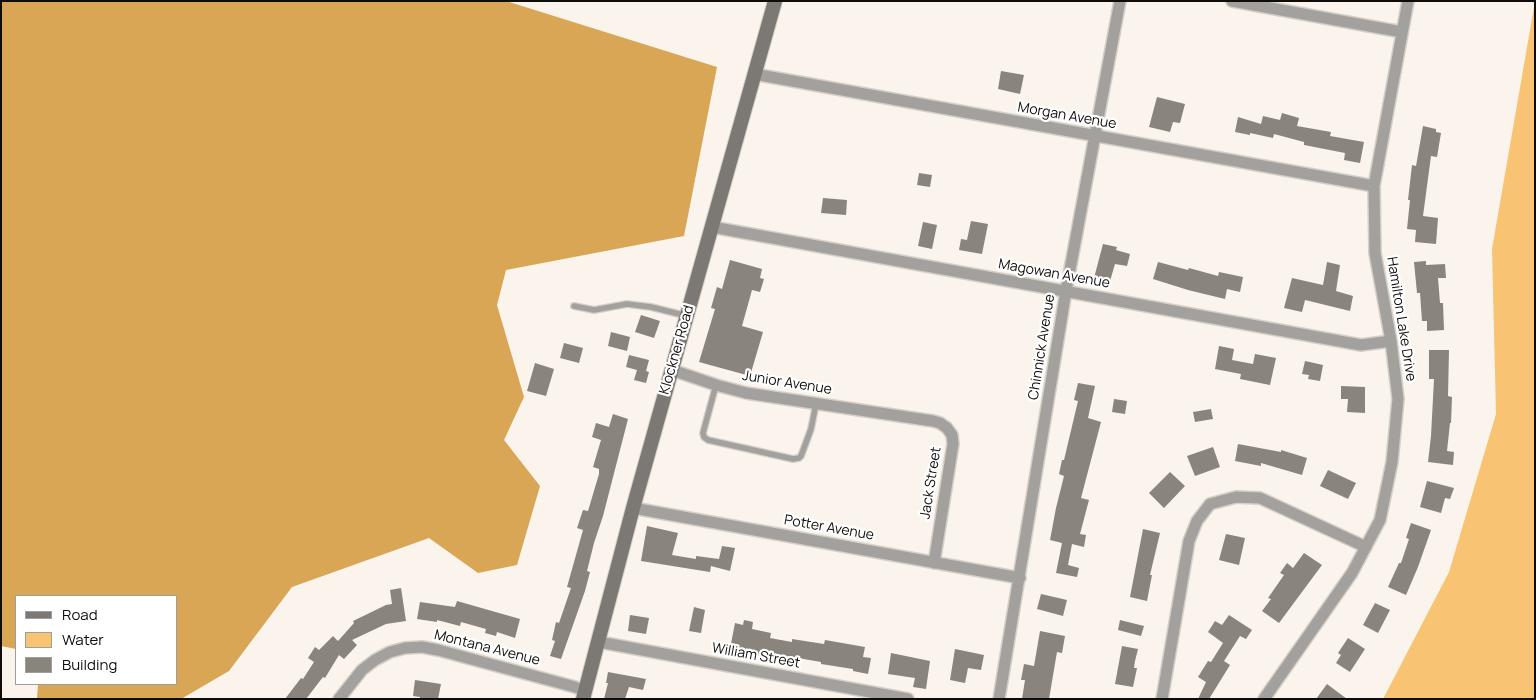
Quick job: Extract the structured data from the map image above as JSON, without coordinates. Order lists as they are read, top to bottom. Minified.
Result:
{"streets":{"main road":["Klockner Road"],"street":["Morgan Avenue","Magowan Avenue","Hamilton Lake Drive","Chinnick Avenue","Junior Avenue","Jack Street","Potter Avenue","Montana Avenue","William Street"]},"crossings":[["Morgan Avenue","Hamilton Lake Drive"],["Morgan Avenue","Chinnick Avenue"],["Morgan Avenue","Klockner Road"],["Magowan Avenue","Hamilton Lake Drive"],["Magowan Avenue","Chinnick Avenue"],["Magowan Avenue","Klockner Road"],["Chinnick Avenue","Potter Avenue"],["Klockner Road","Junior Avenue"],["Klockner Road","Potter Avenue"],["Klockner Road","Montana Avenue"],["Klockner Road","William Street"],["Junior Avenue","Jack Street"],["Jack Street","Potter Avenue"]],"legend":["Road","Water","Building"]}
